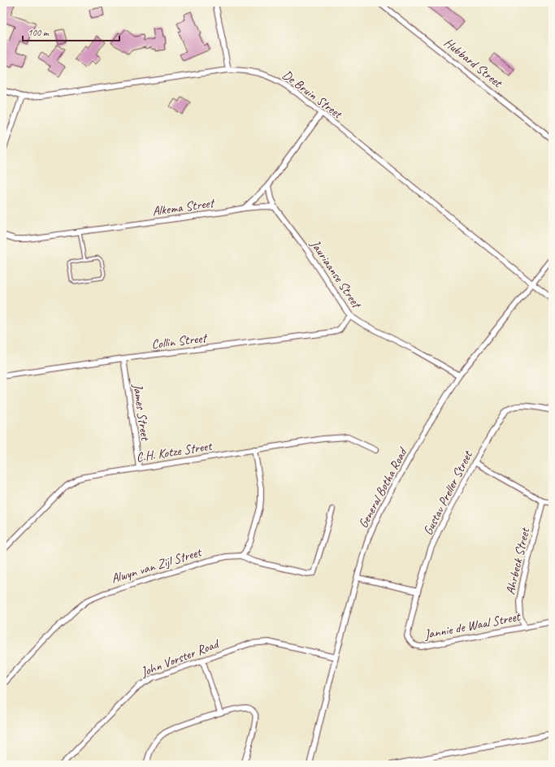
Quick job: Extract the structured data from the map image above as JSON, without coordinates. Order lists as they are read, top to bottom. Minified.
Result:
{"streets":{"street":["Hubbard Street","De Bruin Street","Alkema Street","Jauriaanse Street","Collin Street","James Street","C.H. Kotze Street","General Botha Road","Gustav Preller Street","Ahrbeck Street","Alwyn van Zijl Street","Jannie de Waal Street","John Vorster Road"]},"crossings":[["De Bruin Street","General Botha Road"],["Jauriaanse Street","Collin Street"],["Jauriaanse Street","General Botha Road"],["Collin Street","James Street"],["James Street","C.H. Kotze Street"],["General Botha Road","John Vorster Road"],["Gustav Preller Street","Jannie de Waal Street"],["Ahrbeck Street","Jannie de Waal Street"]],"scale_bar":"100 m"}
